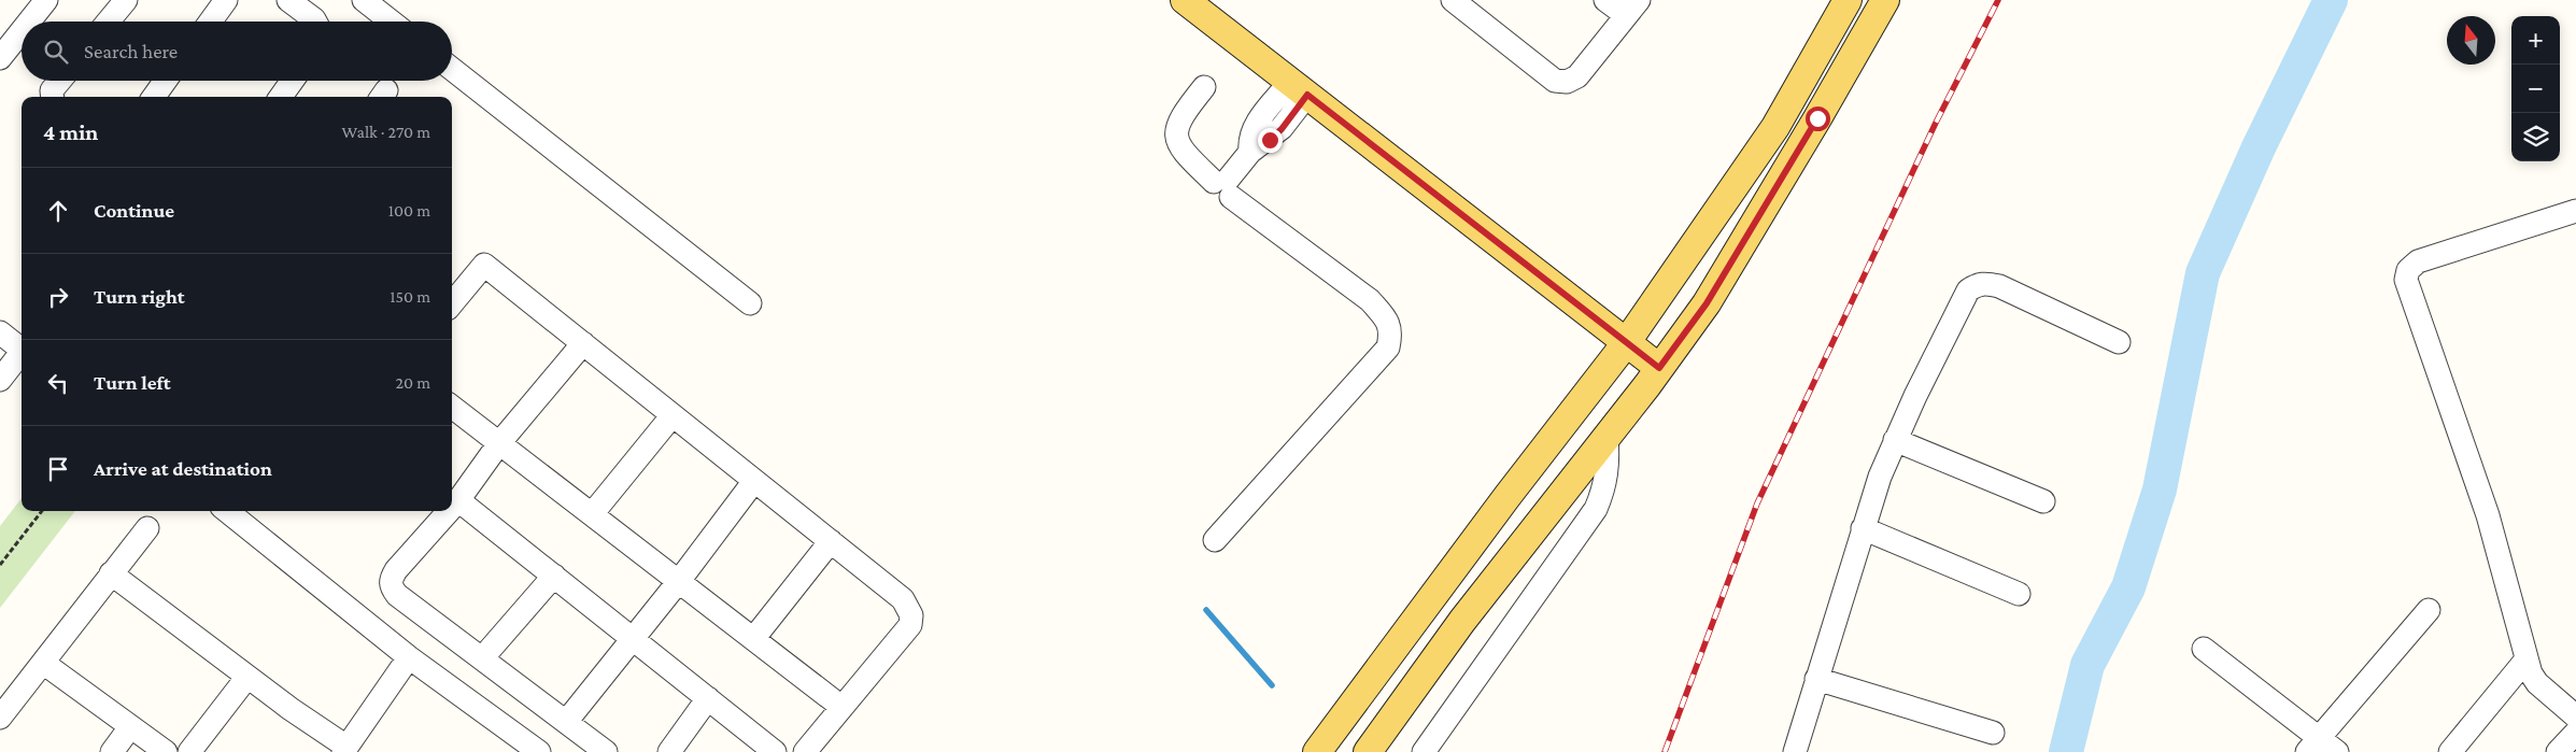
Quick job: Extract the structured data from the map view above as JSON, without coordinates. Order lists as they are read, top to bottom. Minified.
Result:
{"north":"top","page":{"map_buttons":["+","−"],"search":"Search here","heading":["4 min","Walk · 270 m"],"list":[["Continue","100 m"],["Turn right","150 m"],["Turn left","20 m"],"Arrive at destination"]}}
